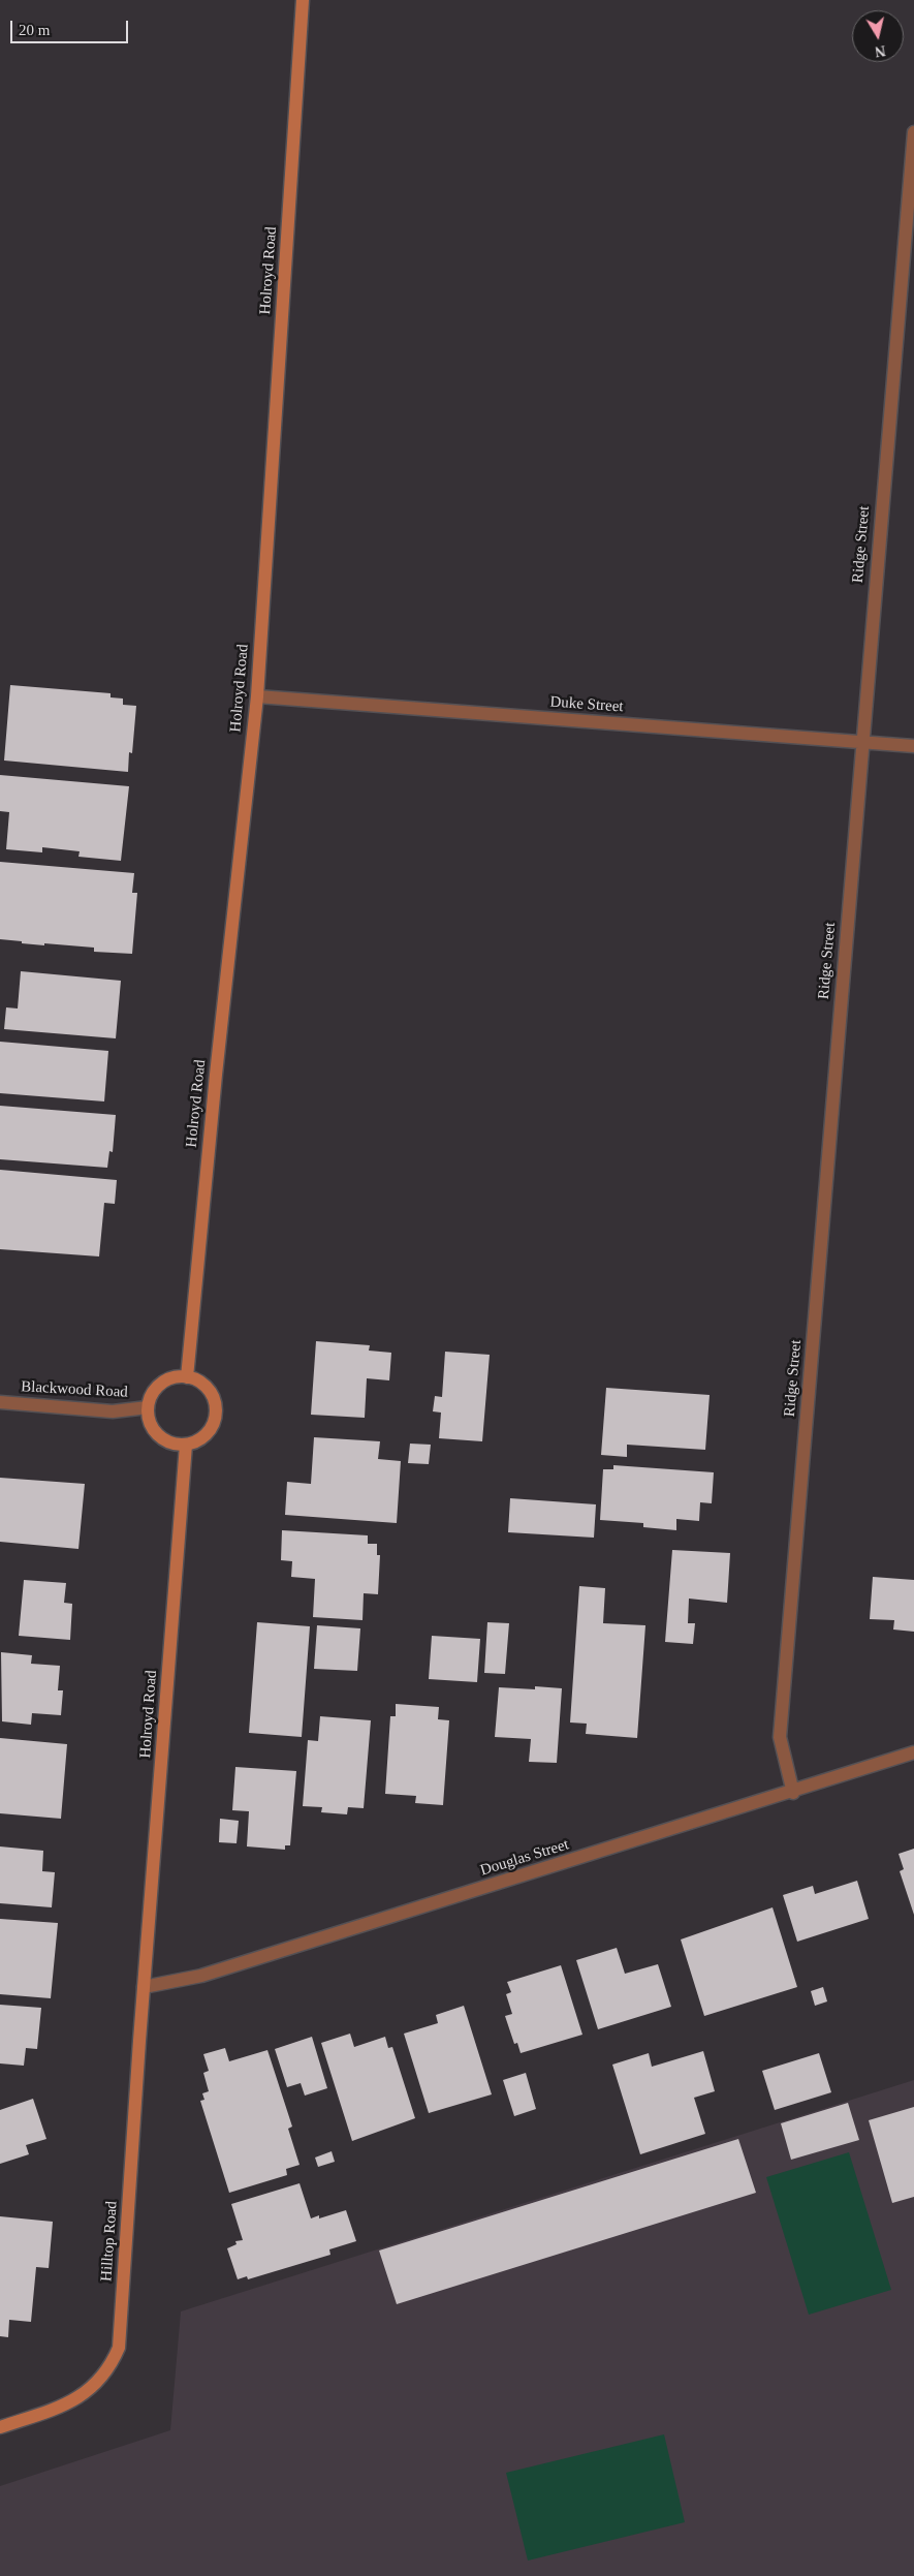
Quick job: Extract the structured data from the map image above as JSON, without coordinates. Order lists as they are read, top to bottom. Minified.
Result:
{"streets":{"street":["Holroyd Road","Ridge Street","Duke Street","Blackwood Road","Douglas Street","Hilltop Road"]},"crossings":[["Holroyd Road","Duke Street"],["Holroyd Road","Blackwood Road"],["Holroyd Road","Douglas Street"],["Holroyd Road","Hilltop Road"],["Ridge Street","Duke Street"],["Ridge Street","Douglas Street"],["Douglas Street","Hilltop Road"]],"scale_bar":"20 m","north":"bottom"}
